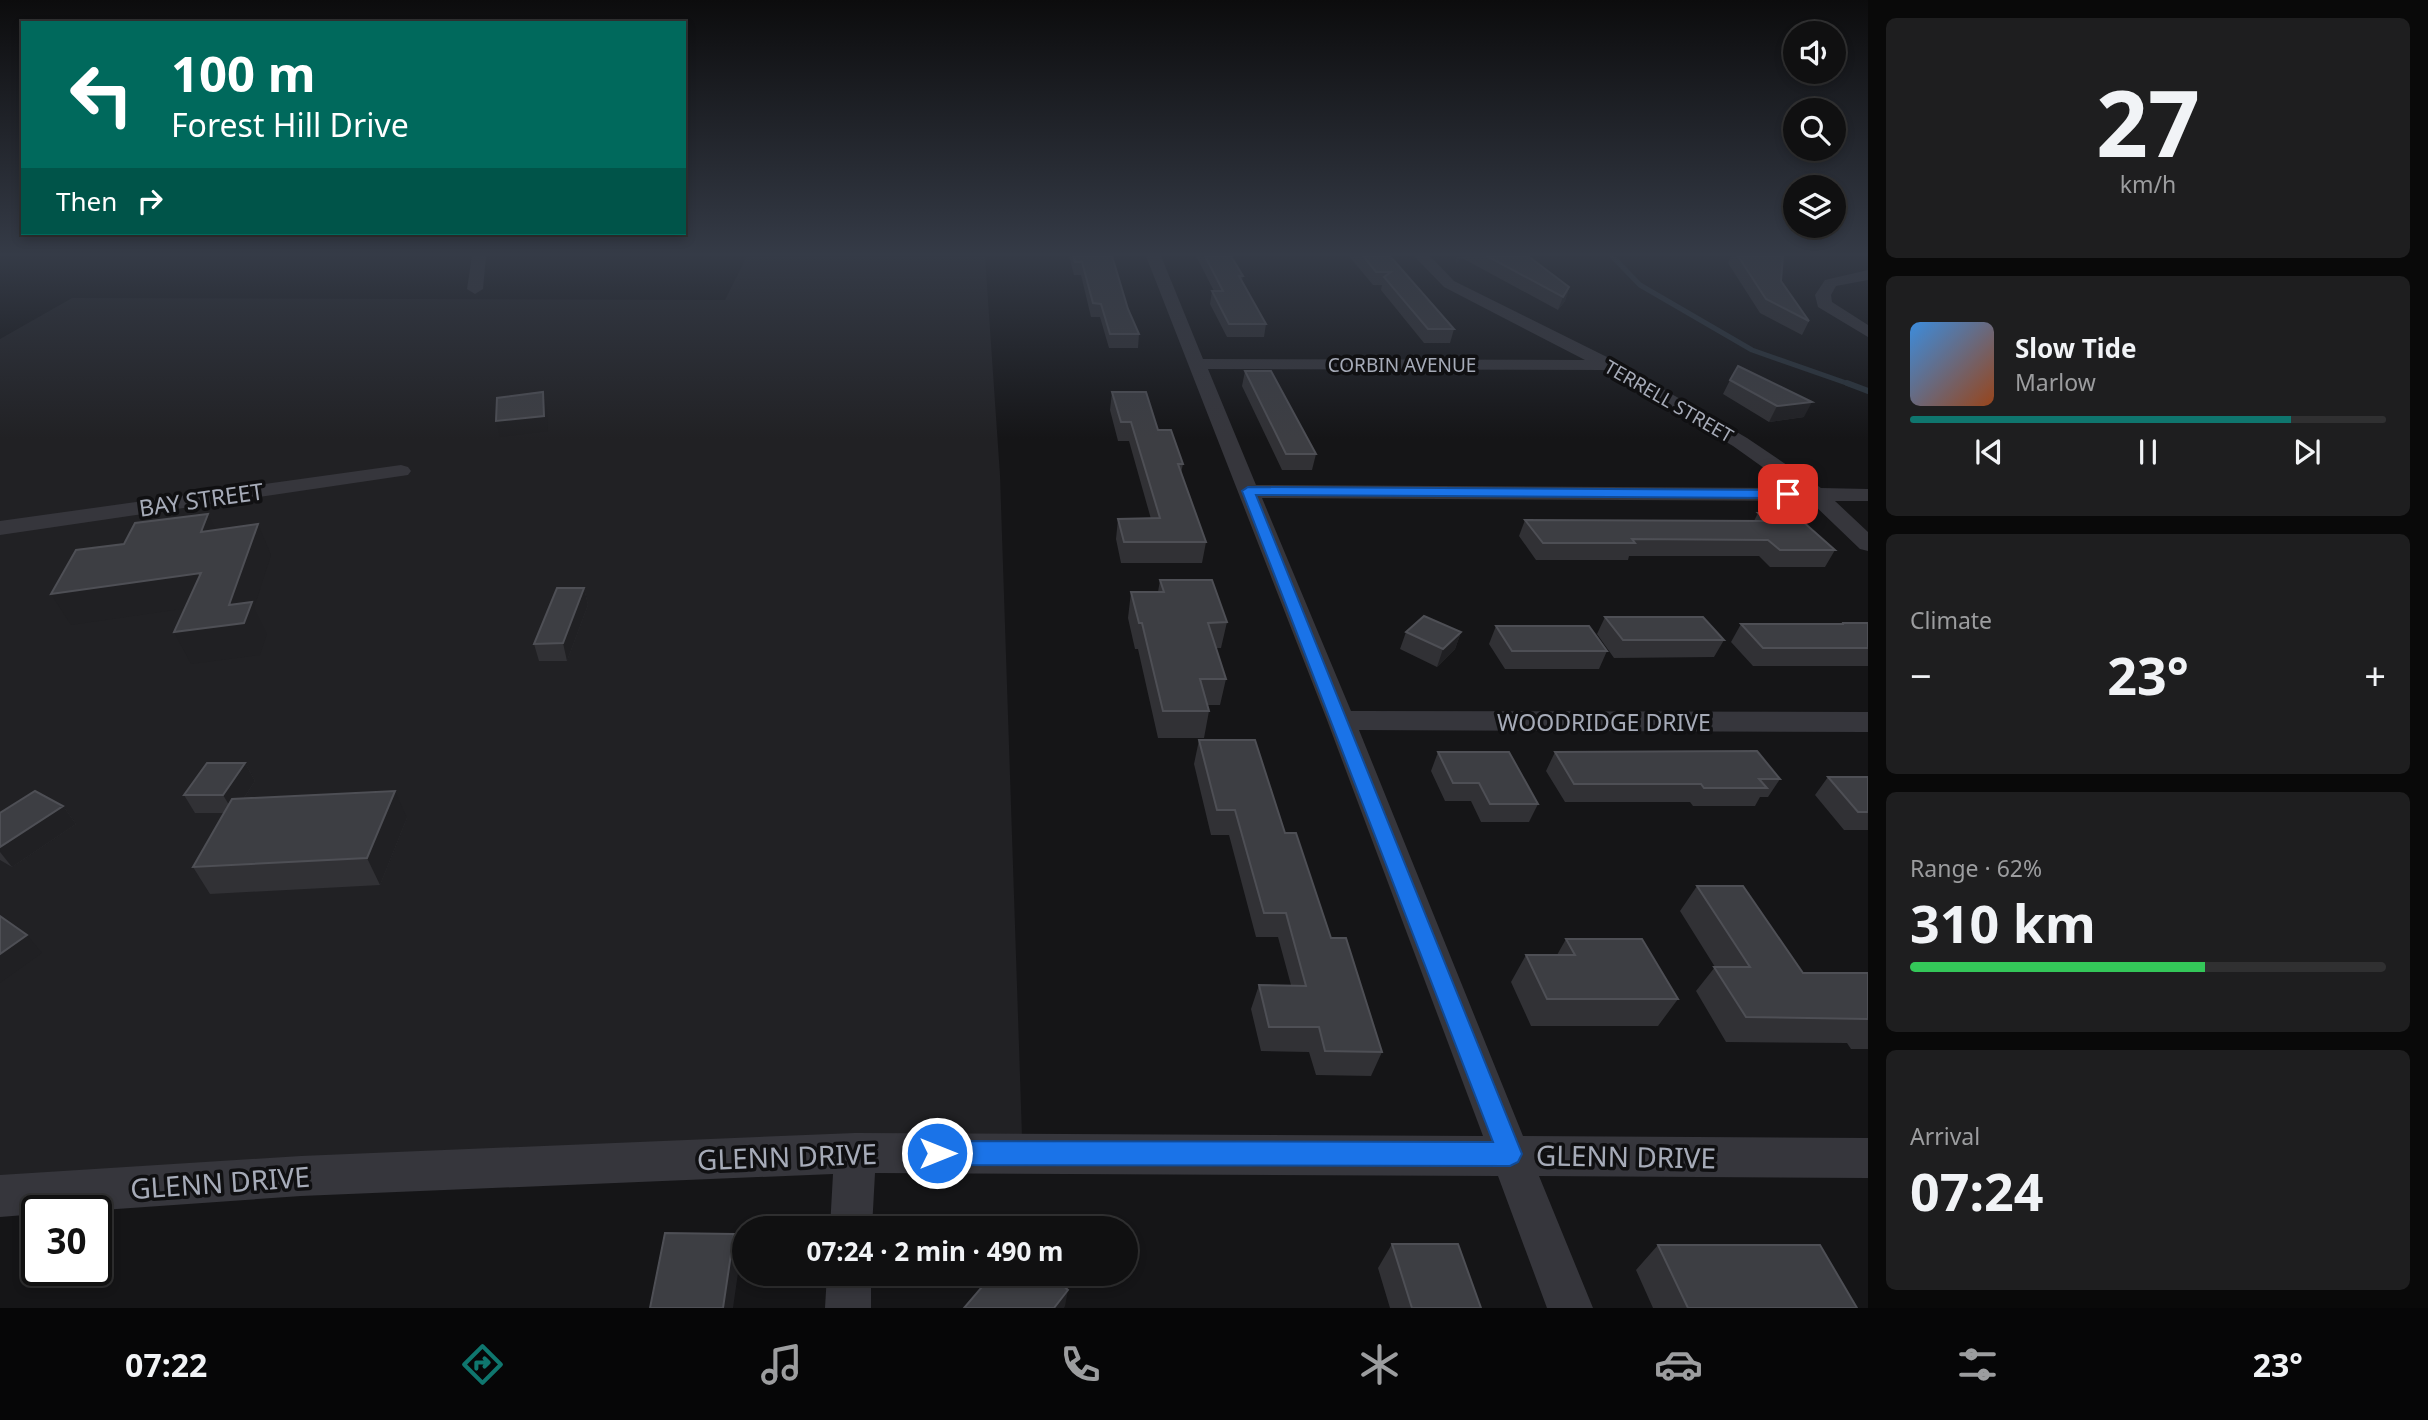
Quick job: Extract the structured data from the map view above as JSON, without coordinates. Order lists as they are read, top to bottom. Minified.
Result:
{"streets":{"street":["CORBIN AVENUE","TERRELL STREET","BAY STREET","WOODRIDGE DRIVE","GLENN DRIVE"]},"crossings":[["CORBIN AVENUE","TERRELL STREET"]],"page":{"tile":[["27","km/h"],"Climate",["Range · 62%","310 km"],["Arrival","07:24"]],"turn":["100 m","Forest Hill Drive"],"then":"Then","song":["Slow Tide","Marlow"],"heat":["−","23°","+"],"limit":"30","trip":"07:24 · 2 min · 490 m","tabs":["07:22","23°"]}}
